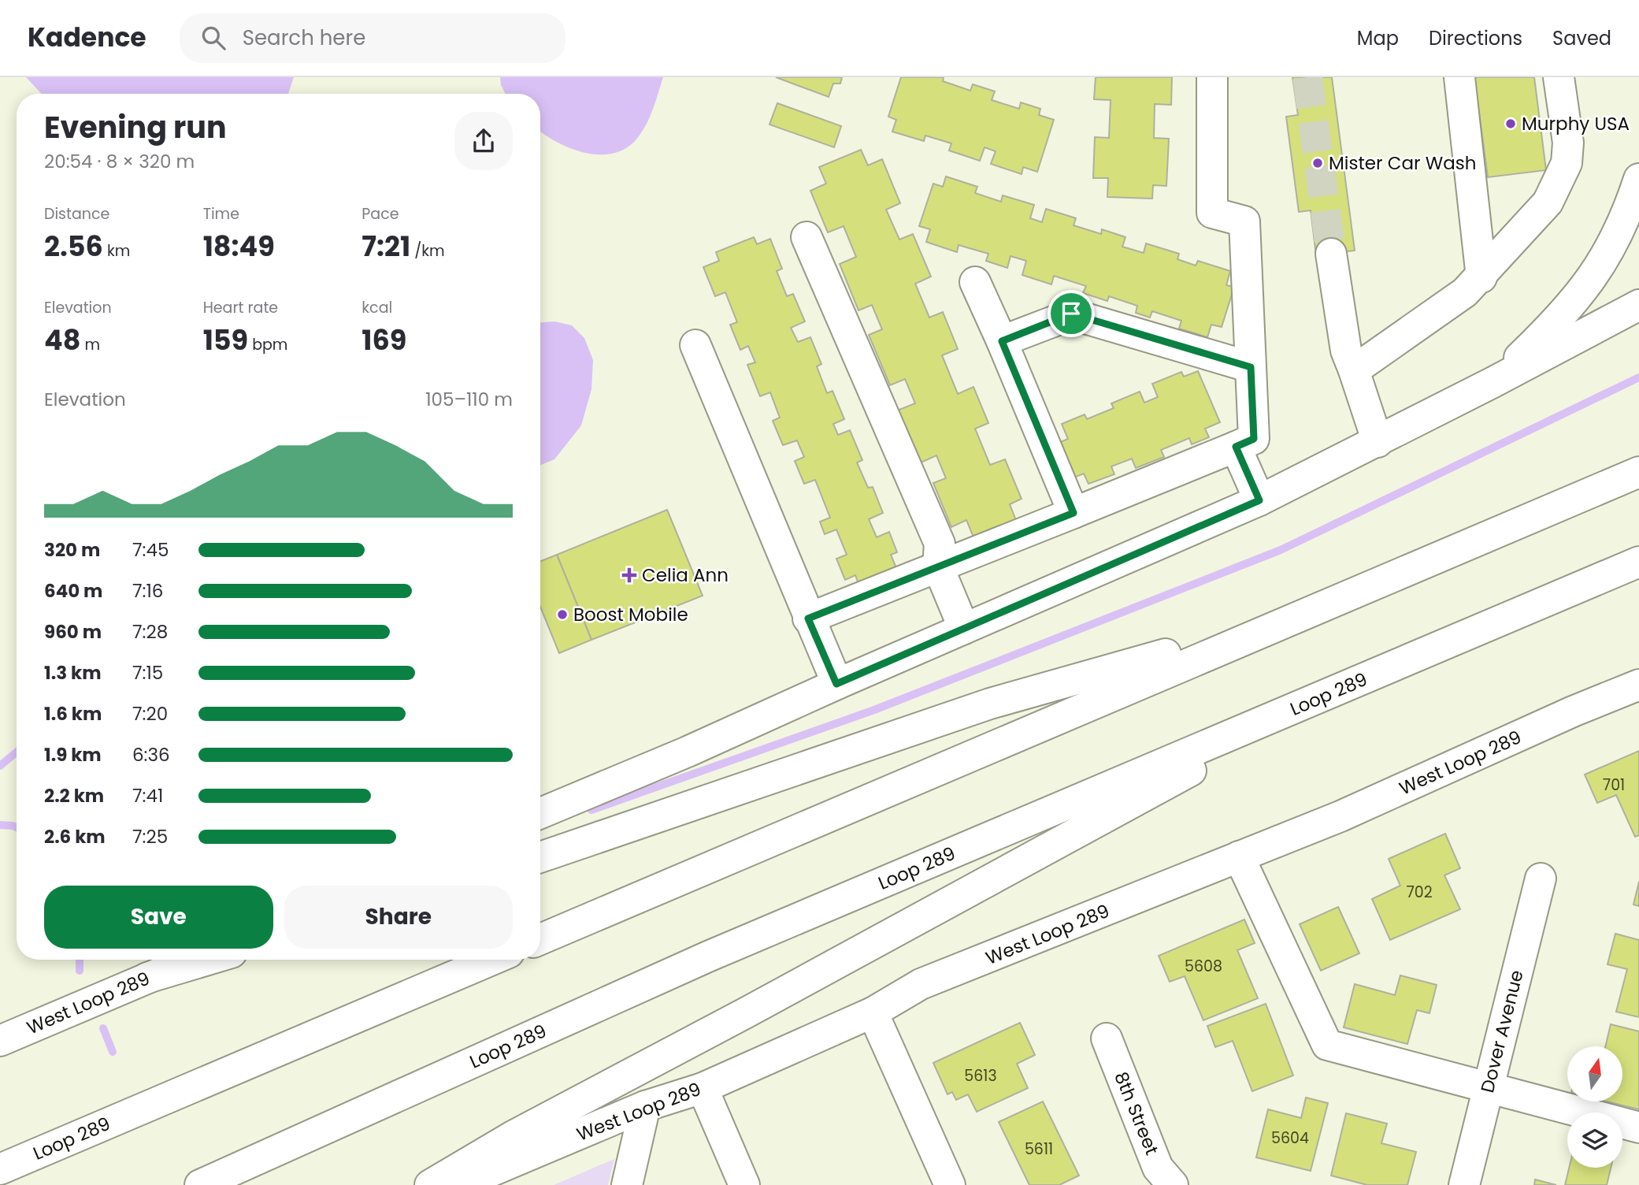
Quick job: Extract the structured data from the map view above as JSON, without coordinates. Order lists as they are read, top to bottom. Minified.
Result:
{"streets":{"main road":["Loop 289","West Loop 289","Dover Avenue","8th Street"]},"places":{"other":["Murphy USA","Mister Car Wash","Boost Mobile"],"health":["Celia Ann"]},"house_numbers":["701","702","5608","5613","5604","5611"],"north":"top","page":{"header":"Kadence","search":"Search here","nav":["Map","Directions","Saved"],"heading":["Evening run","20:54 · 8 × 320 m"],"stats":[["Distance","2.56 km"],["Time","18:49"],["Pace","7:21 /km"],["Elevation","48 m"],["Heart rate","159 bpm"],["kcal","169"]],"chart":["Elevation","105–110 m"],"list":[{"name":"320 m","note":"7:45"},{"name":"640 m","note":"7:16"},{"name":"960 m","note":"7:28"},{"name":"1.3 km","note":"7:15"},{"name":"1.6 km","note":"7:20"},{"name":"1.9 km","note":"6:36"},{"name":"2.2 km","note":"7:41"},{"name":"2.6 km","note":"7:25"}],"buttons":["Save","Share"]}}
